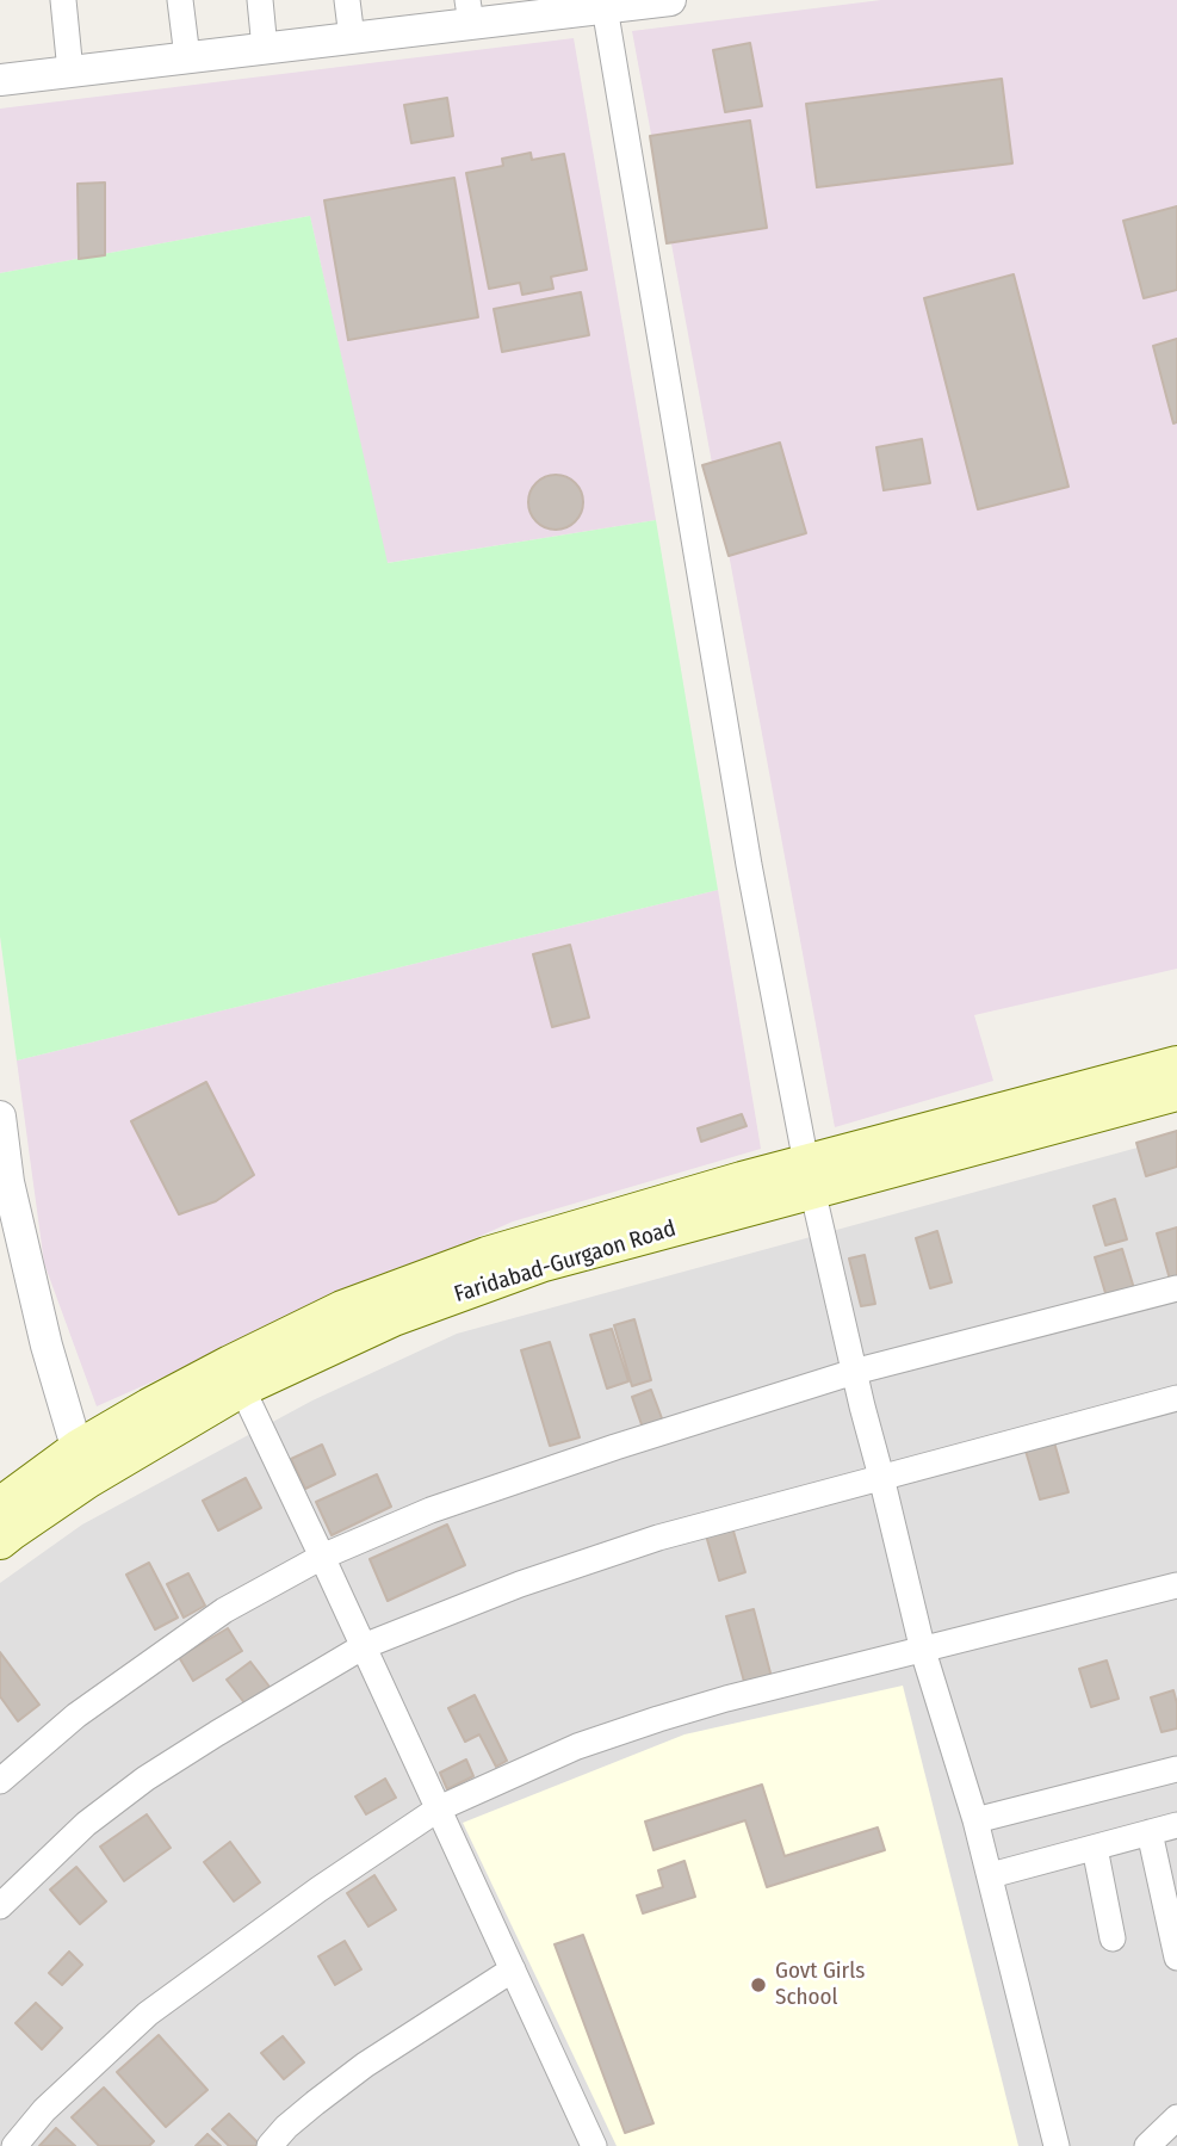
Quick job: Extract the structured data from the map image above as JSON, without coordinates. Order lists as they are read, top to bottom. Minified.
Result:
{"streets":{"main road":["Faridabad-Gurgaon Road"]},"places":["Govt Girls School"]}
